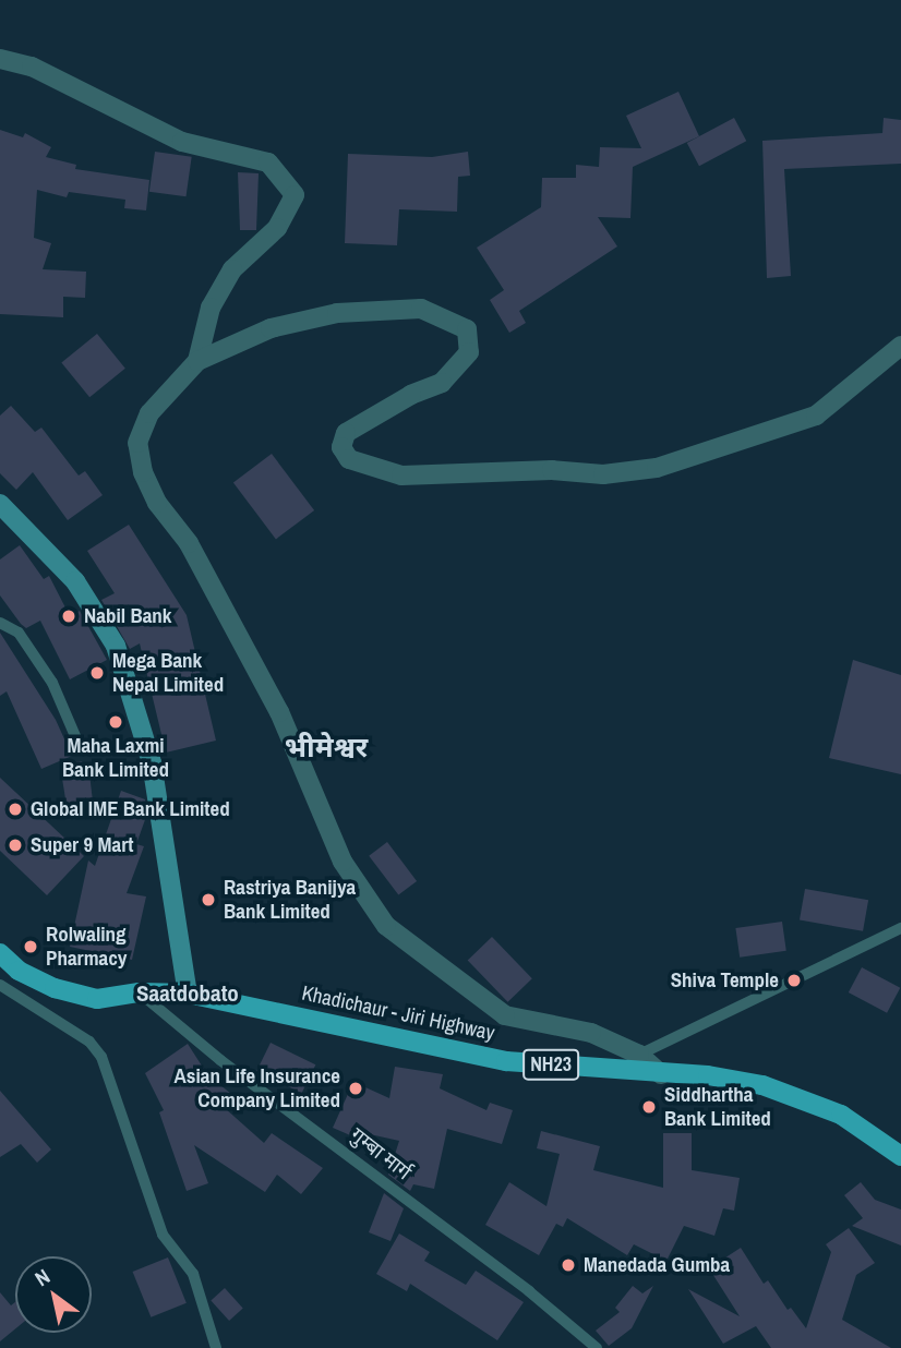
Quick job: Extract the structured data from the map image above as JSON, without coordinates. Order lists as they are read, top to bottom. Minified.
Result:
{"streets":{"main road":["Khadichaur - Jiri Highway","NH23"],"lane":["गुम्बा मार्ग"]},"crossings":[["Khadichaur - Jiri Highway","NH23"],["NH23","गुम्बा मार्ग"]],"districts":["भीमेश्वर","Saatdobato"],"places":["Nabil Bank","Mega Bank Nepal Limited","Maha Laxmi Bank Limited","Global IME Bank Limited","Super 9 Mart","Rastriya Banijya Bank Limited","Rolwaling Pharmacy","Shiva Temple","Asian Life Insurance Company Limited","Siddhartha Bank Limited","Manedada Gumba"],"north":"top left"}
